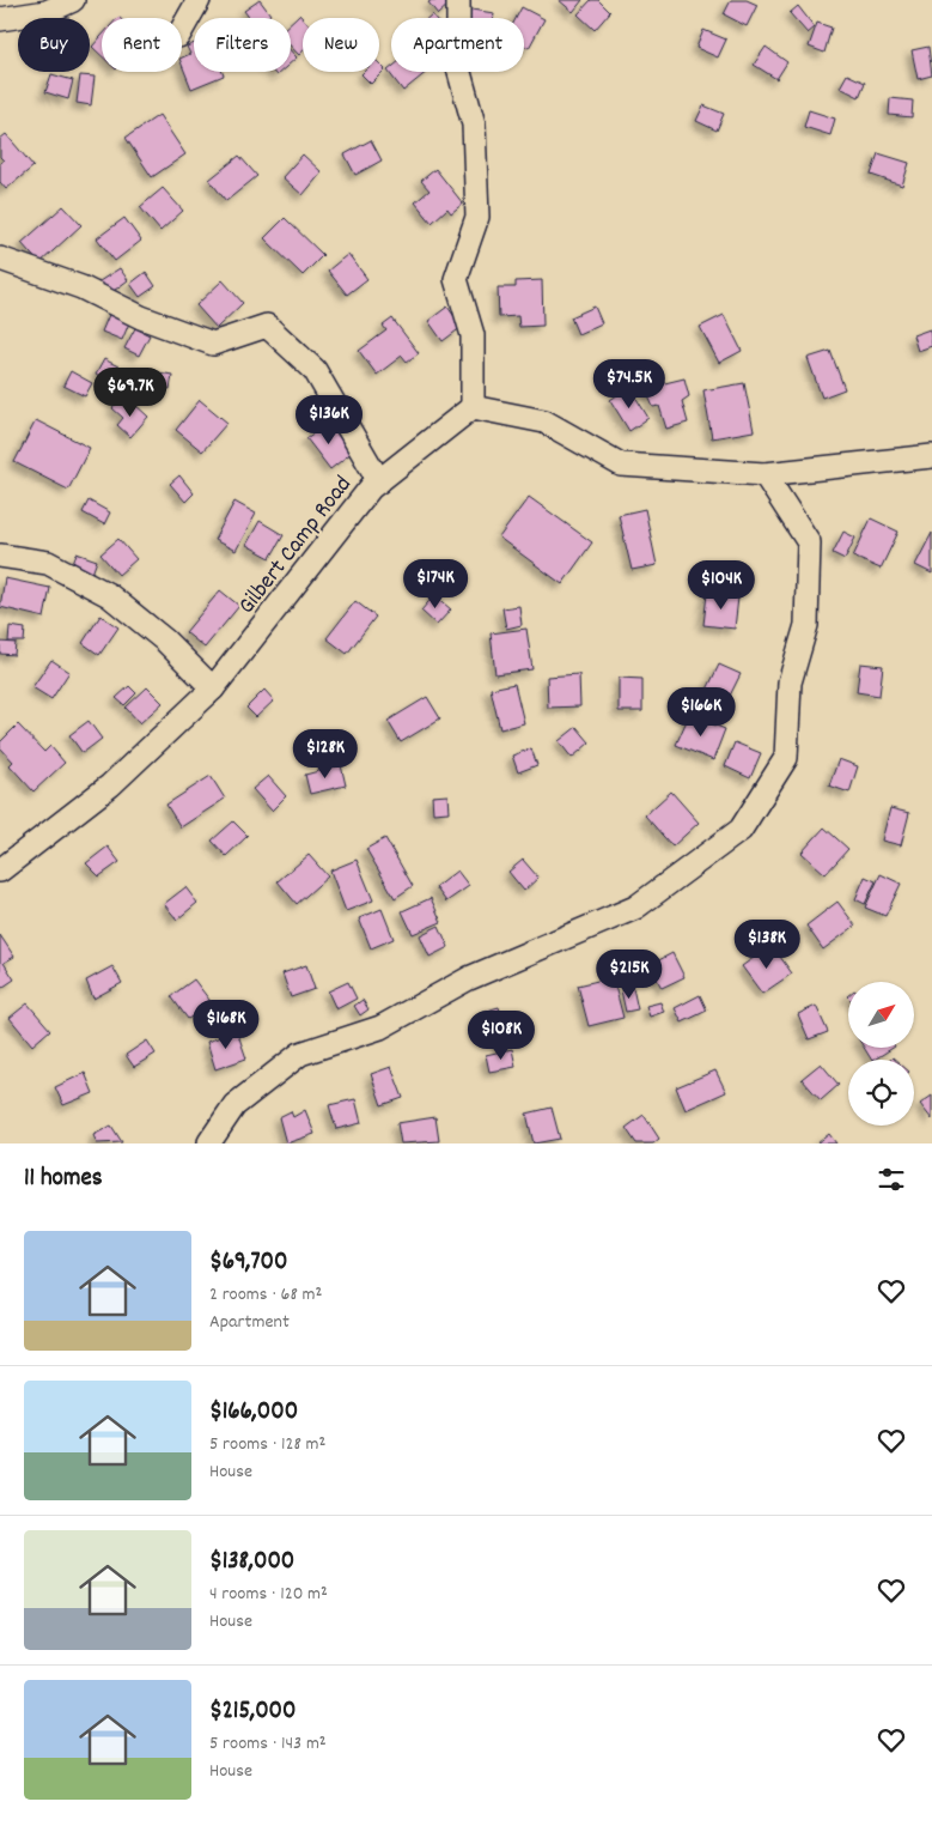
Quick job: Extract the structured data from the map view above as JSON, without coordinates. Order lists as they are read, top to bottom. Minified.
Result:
{"streets":{"street":["Gilbert Camp Road"]},"north":"top right","page":{"chip":["Buy","Rent","Filters","New","Apartment"],"price":["$74.5K","$69.7K","$136K","$174K","$104K","$166K","$128K","$138K","$215K","$168K","$108K"],"heading":"11 homes","list":[{"name":"$69,700","note":"2 rooms · 68 m² · Apartment"},{"name":"$166,000","note":"5 rooms · 128 m² · House"},{"name":"$138,000","note":"4 rooms · 120 m² · House"},{"name":"$215,000","note":"5 rooms · 143 m² · House"}]}}
